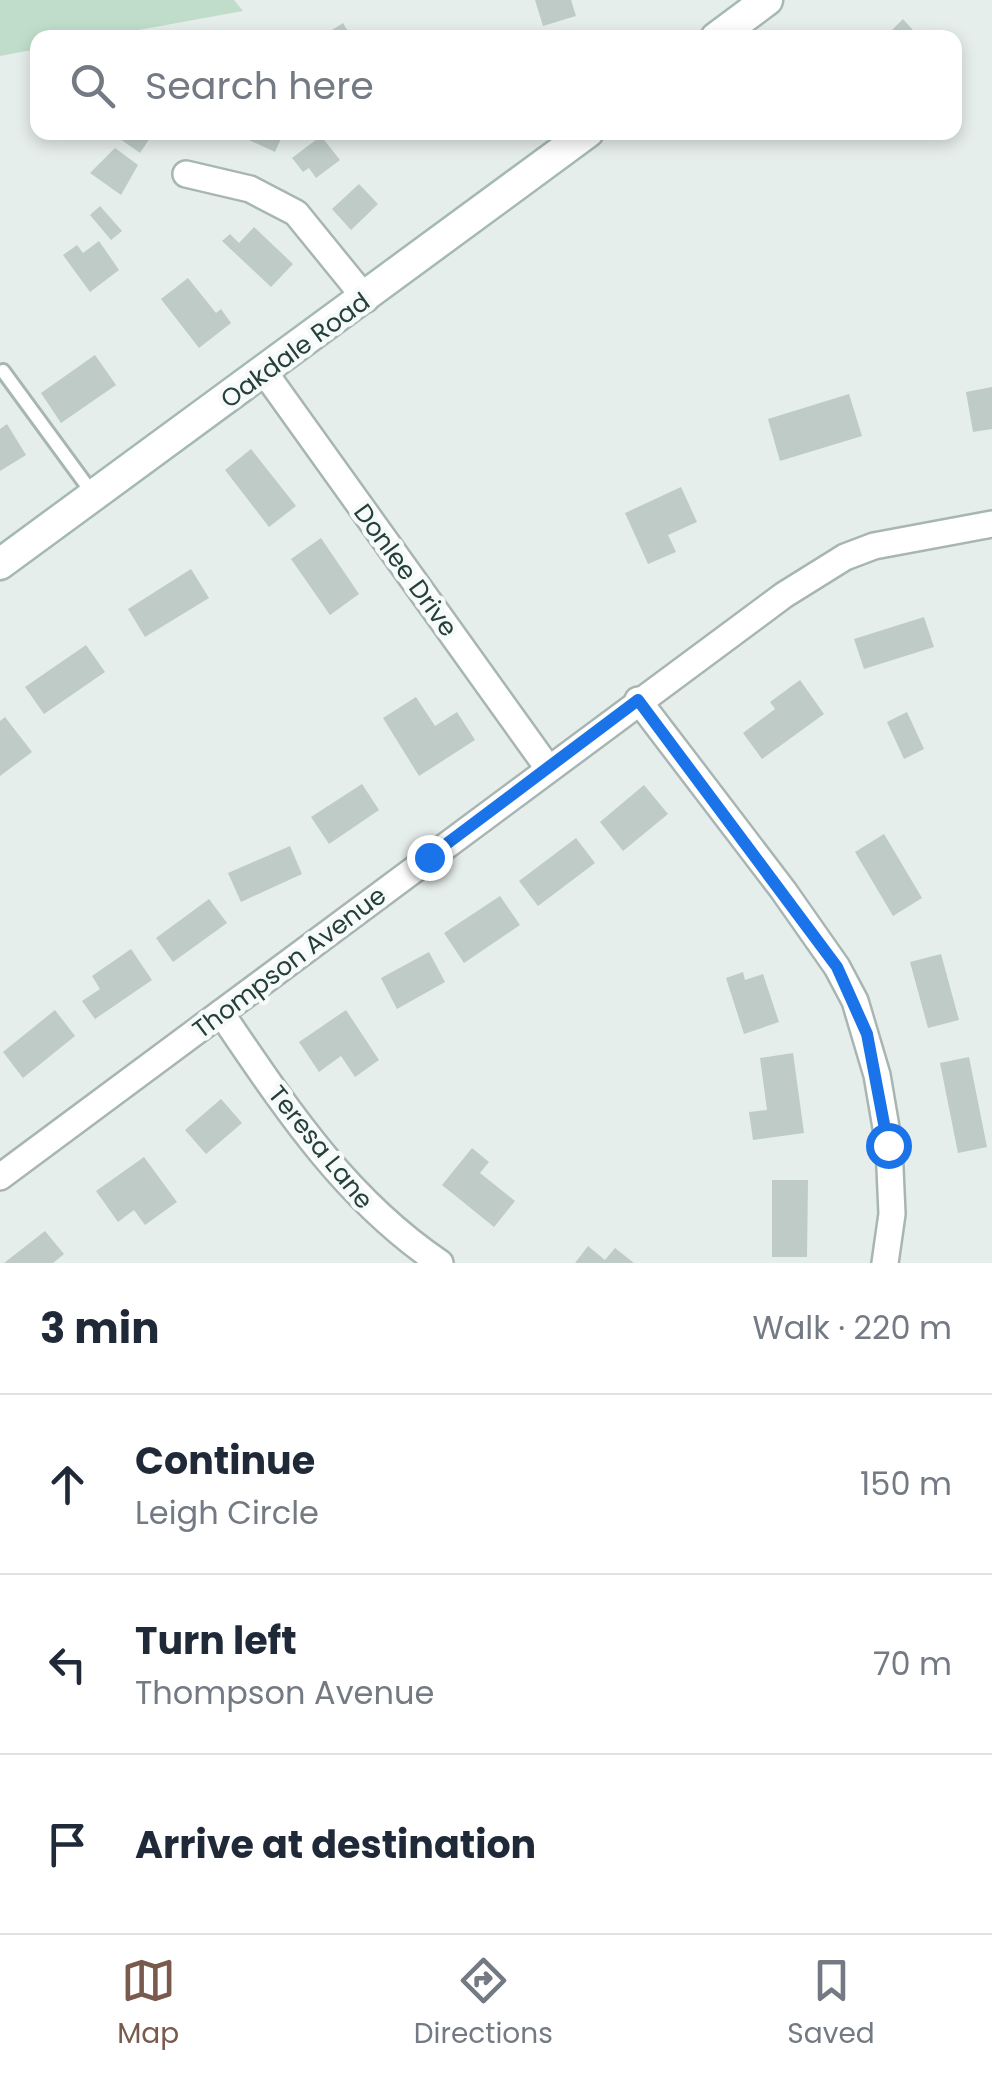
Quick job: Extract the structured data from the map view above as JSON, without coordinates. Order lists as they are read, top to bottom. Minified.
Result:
{"streets":{"main road":["Oakdale Road"],"street":["Donlee Drive","Thompson Avenue","Teresa Lane"]},"crossings":[["Oakdale Road","Donlee Drive"],["Donlee Drive","Thompson Avenue"],["Thompson Avenue","Teresa Lane"]],"page":{"search":"Search here","heading":["3 min","Walk · 220 m"],"list":[["Continue","Leigh Circle","150 m"],["Turn left","Thompson Avenue","70 m"],"Arrive at destination"],"nav":["Map","Directions","Saved"]}}
